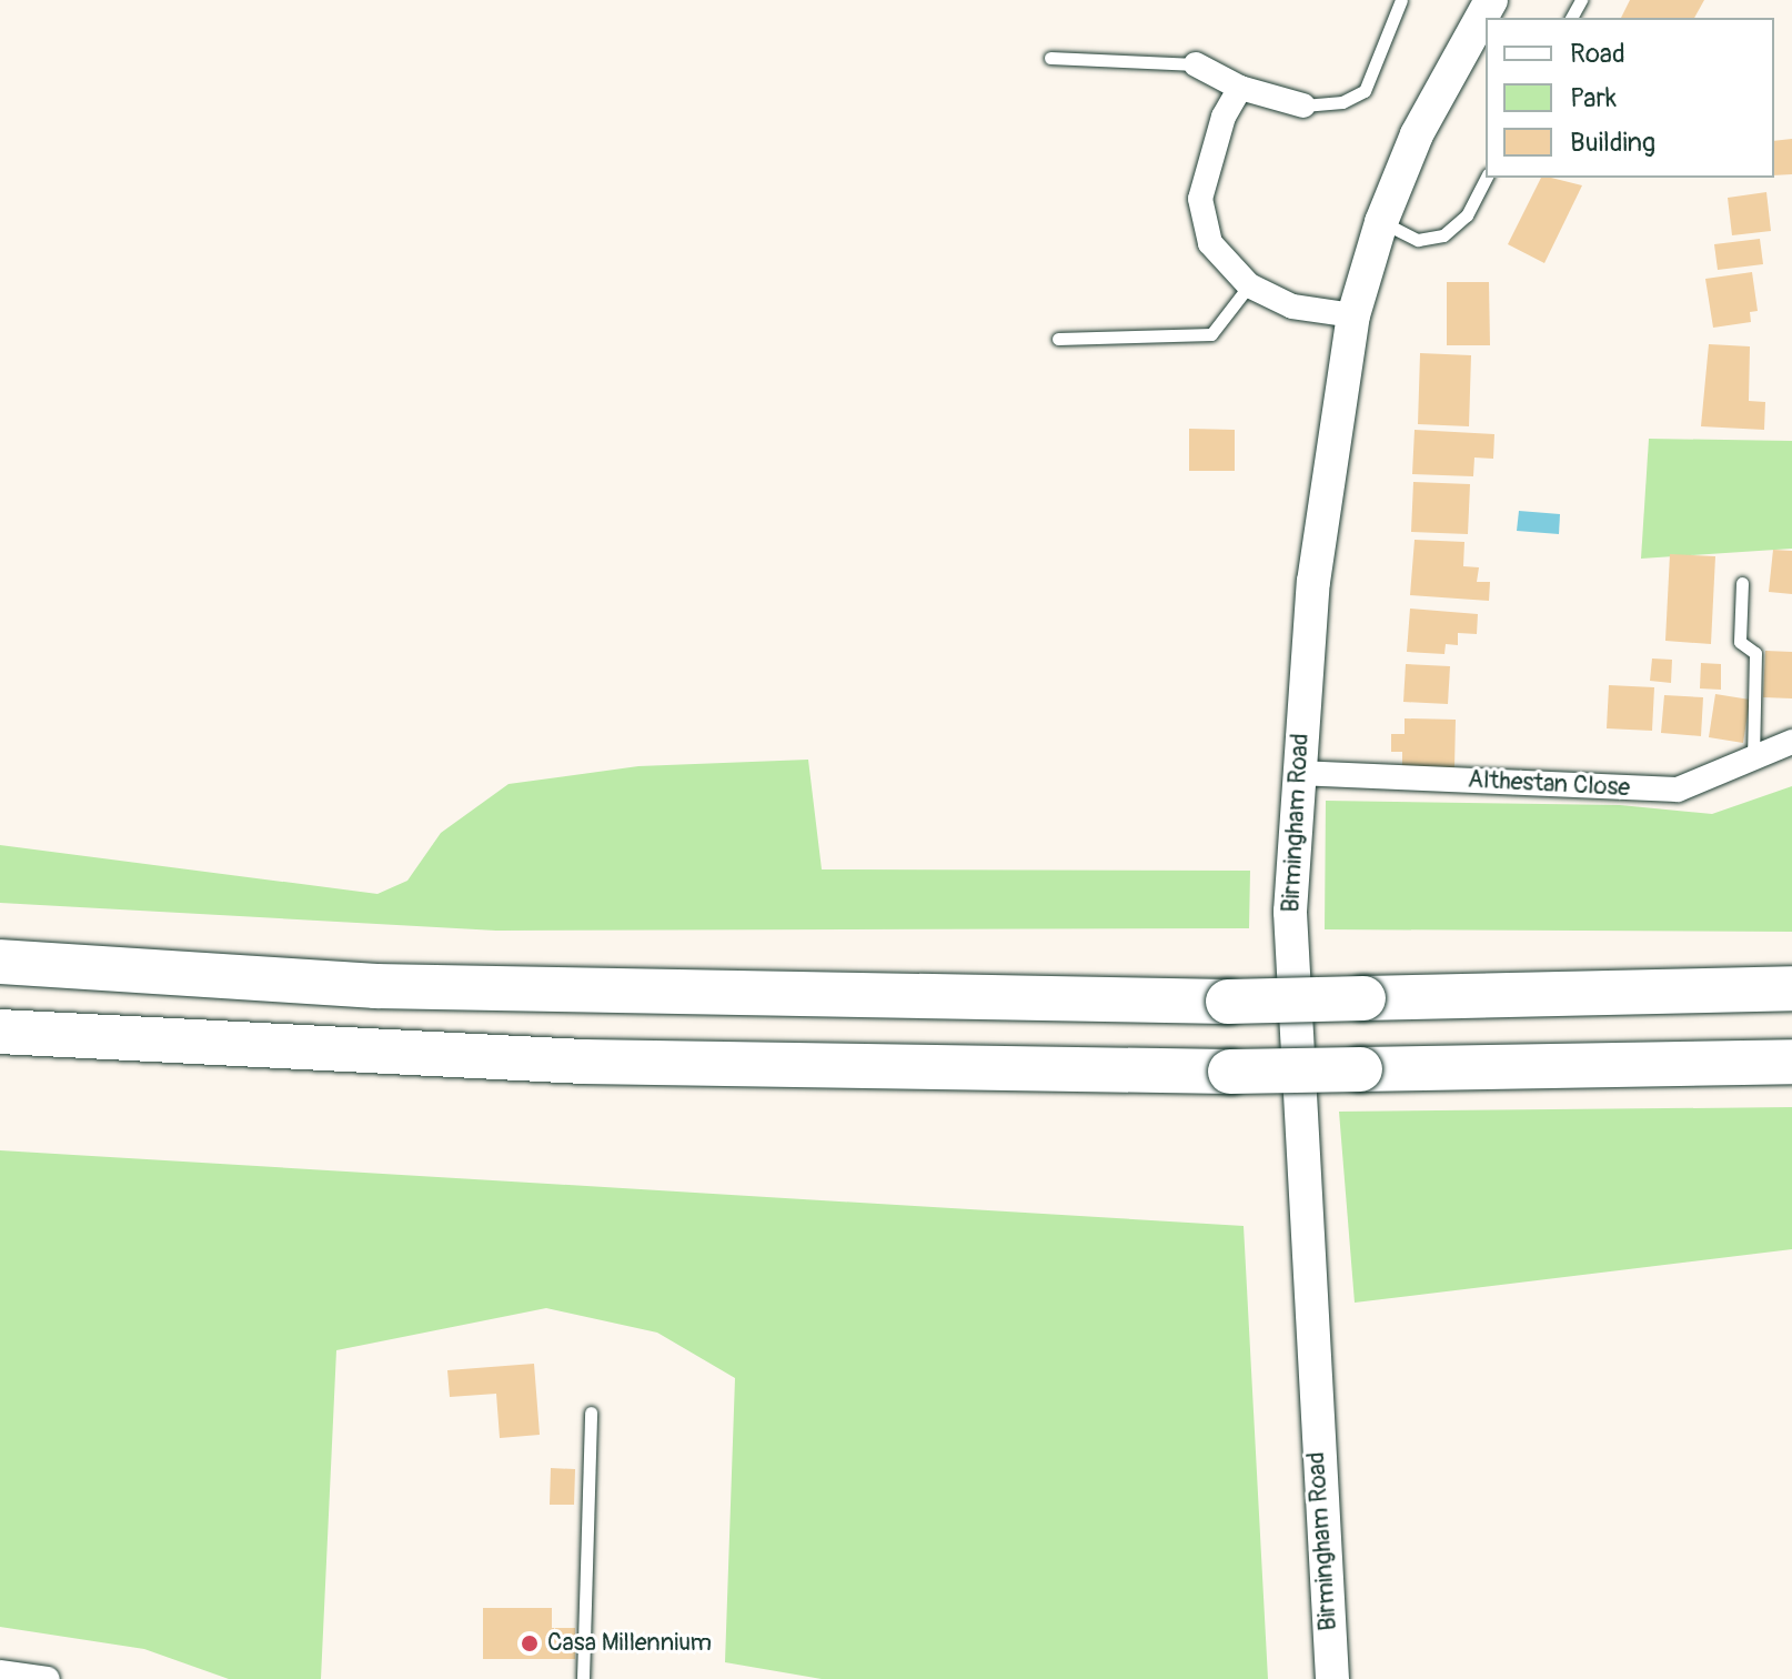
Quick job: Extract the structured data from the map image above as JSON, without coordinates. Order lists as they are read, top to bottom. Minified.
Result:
{"streets":{"main road":["Birmingham Road"],"street":["Althestan Close"]},"crossings":[["Althestan Close","Birmingham Road"]],"places":["Casa Millennium"],"legend":["Road","Park","Building"]}
